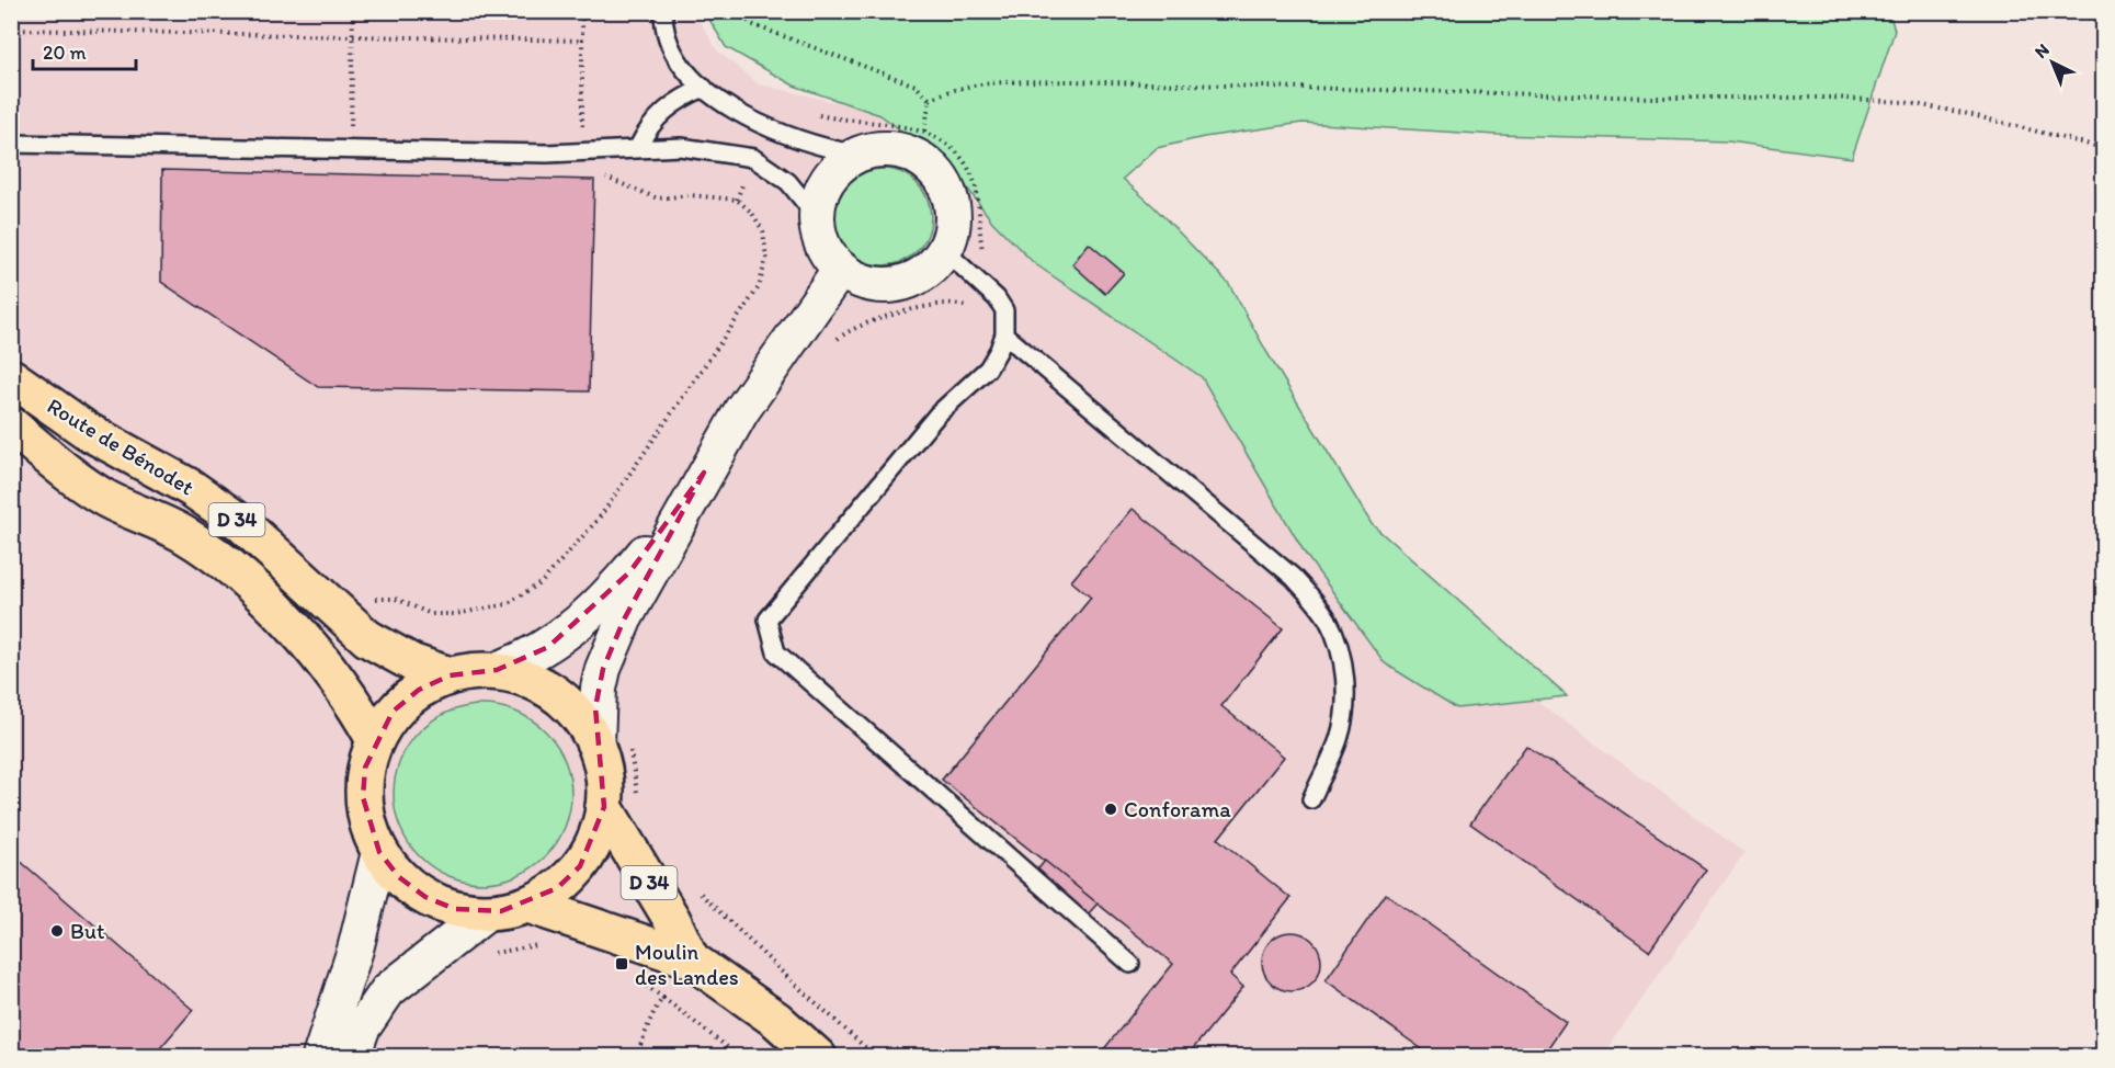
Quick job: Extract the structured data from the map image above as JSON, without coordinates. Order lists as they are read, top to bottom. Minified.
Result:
{"streets":{"main road":["Route de Bénodet","D 34"]},"places":{"other":["Conforama","But"],"transit":["Moulin des Landes"]},"scale_bar":"20 m","north":"top left"}
